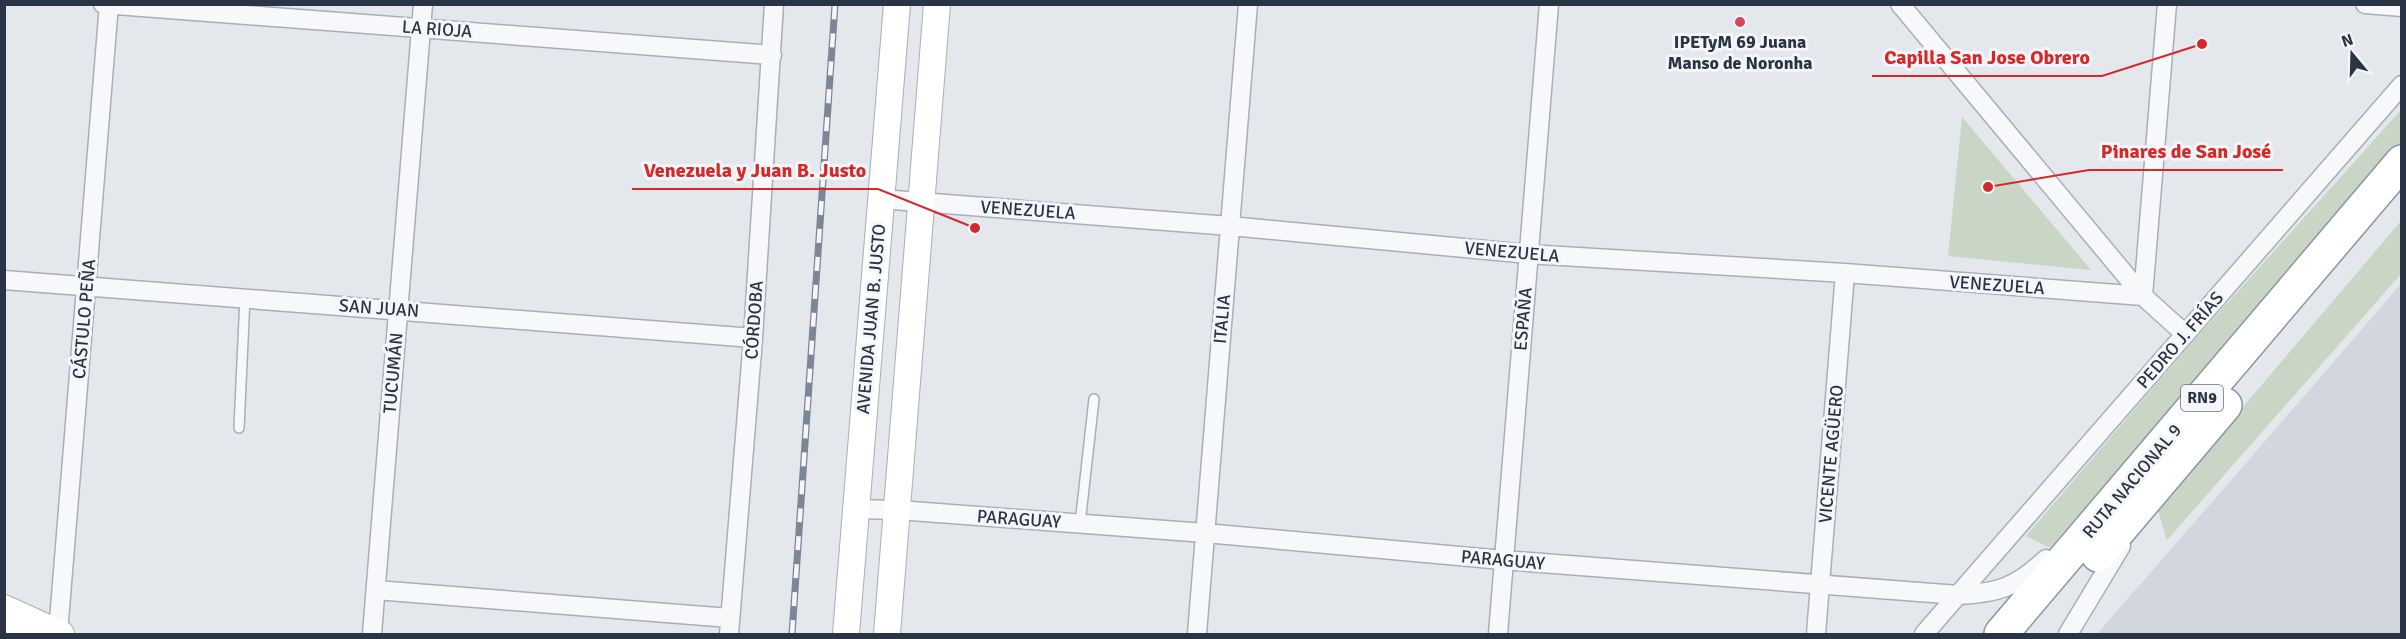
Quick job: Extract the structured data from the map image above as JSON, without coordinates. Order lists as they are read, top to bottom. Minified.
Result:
{"streets":{"highway":["RN9","RUTA NACIONAL 9"],"main road":["AVENIDA JUAN B. JUSTO"],"street":["LA RIOJA","VENEZUELA","SAN JUAN","CÁSTULO PEÑA","ITALIA","ESPAÑA","CÓRDOBA","PEDRO J. FRÍAS","TUCUMÁN","VICENTE AGÜERO","PARAGUAY"]},"crossings":[["LA RIOJA","CÁSTULO PEÑA"],["LA RIOJA","CÓRDOBA"],["LA RIOJA","TUCUMÁN"],["VENEZUELA","AVENIDA JUAN B. JUSTO"],["VENEZUELA","ITALIA"],["VENEZUELA","ESPAÑA"],["VENEZUELA","VICENTE AGÜERO"],["SAN JUAN","CÁSTULO PEÑA"],["SAN JUAN","CÓRDOBA"],["SAN JUAN","TUCUMÁN"],["AVENIDA JUAN B. JUSTO","PARAGUAY"],["ITALIA","PARAGUAY"],["ESPAÑA","PARAGUAY"],["PEDRO J. FRÍAS","PARAGUAY"],["VICENTE AGÜERO","PARAGUAY"],["RUTA NACIONAL 9","PARAGUAY"]],"places":["IPETyM 69 Juana Manso de Noronha","Capilla San Jose Obrero","Pinares de San José","Venezuela y Juan B. Justo"],"north":"top"}
